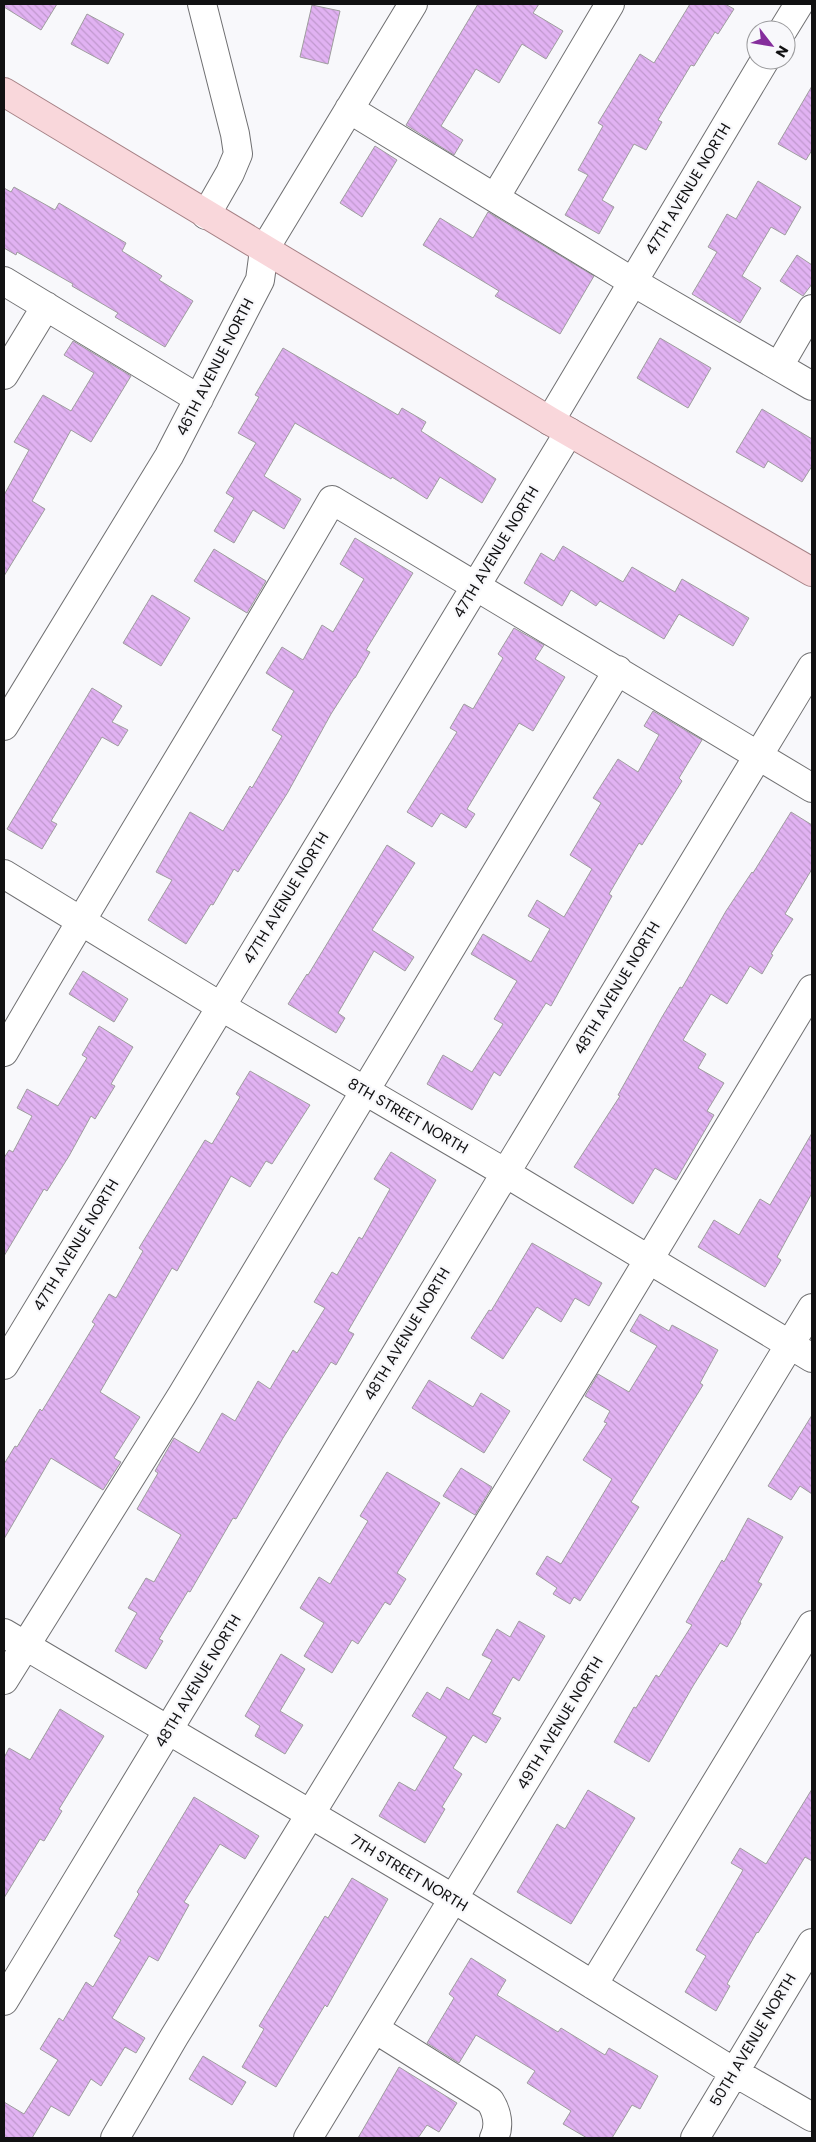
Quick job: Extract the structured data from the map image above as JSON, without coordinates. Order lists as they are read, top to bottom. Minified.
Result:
{"streets":{"street":["47TH AVENUE NORTH","46TH AVENUE NORTH","48TH AVENUE NORTH","8TH STREET NORTH","49TH AVENUE NORTH","7TH STREET NORTH","50TH AVENUE NORTH"]},"crossings":[["47TH AVENUE NORTH","8TH STREET NORTH"],["48TH AVENUE NORTH","8TH STREET NORTH"],["48TH AVENUE NORTH","7TH STREET NORTH"],["8TH STREET NORTH","49TH AVENUE NORTH"],["49TH AVENUE NORTH","7TH STREET NORTH"],["7TH STREET NORTH","50TH AVENUE NORTH"]],"north":"bottom right"}
